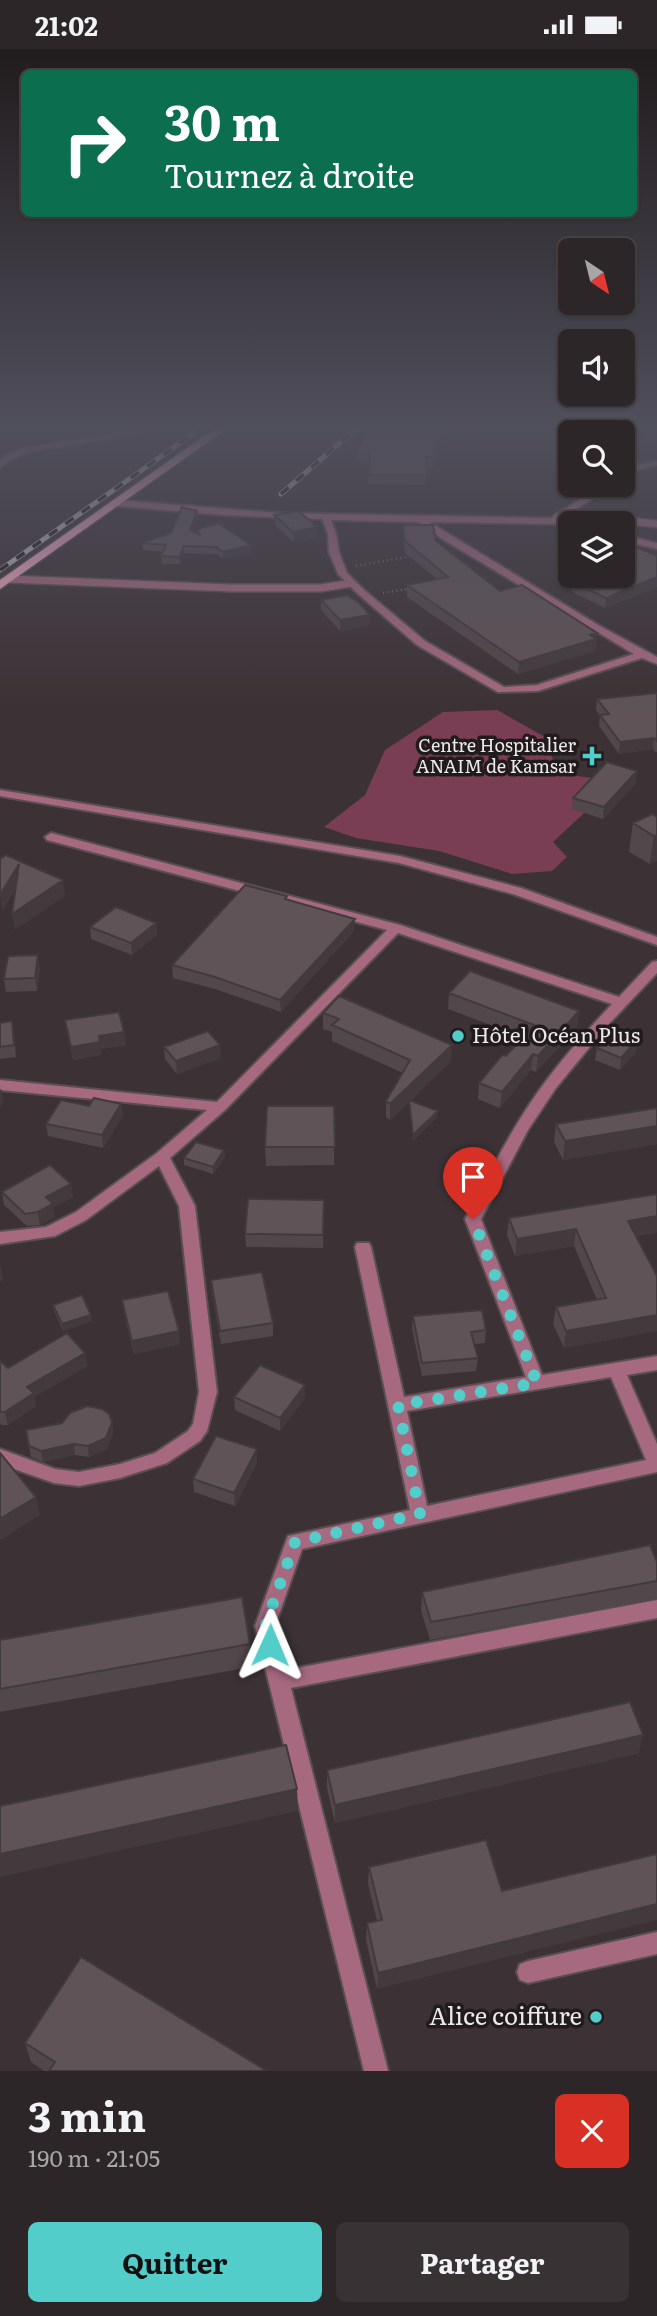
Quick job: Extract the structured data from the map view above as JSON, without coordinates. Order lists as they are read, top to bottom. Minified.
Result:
{"places":{"health":["Centre Hospitalier ANAIM de Kamsar"],"other":["Hôtel Océan Plus","Alice coiffure"]},"north":"bottom right","page":{"status":"21:02","turn":["30 m","Tournez à droite"],"heading":["3 min","190 m · 21:05"],"buttons":["Quitter","Partager"]}}
